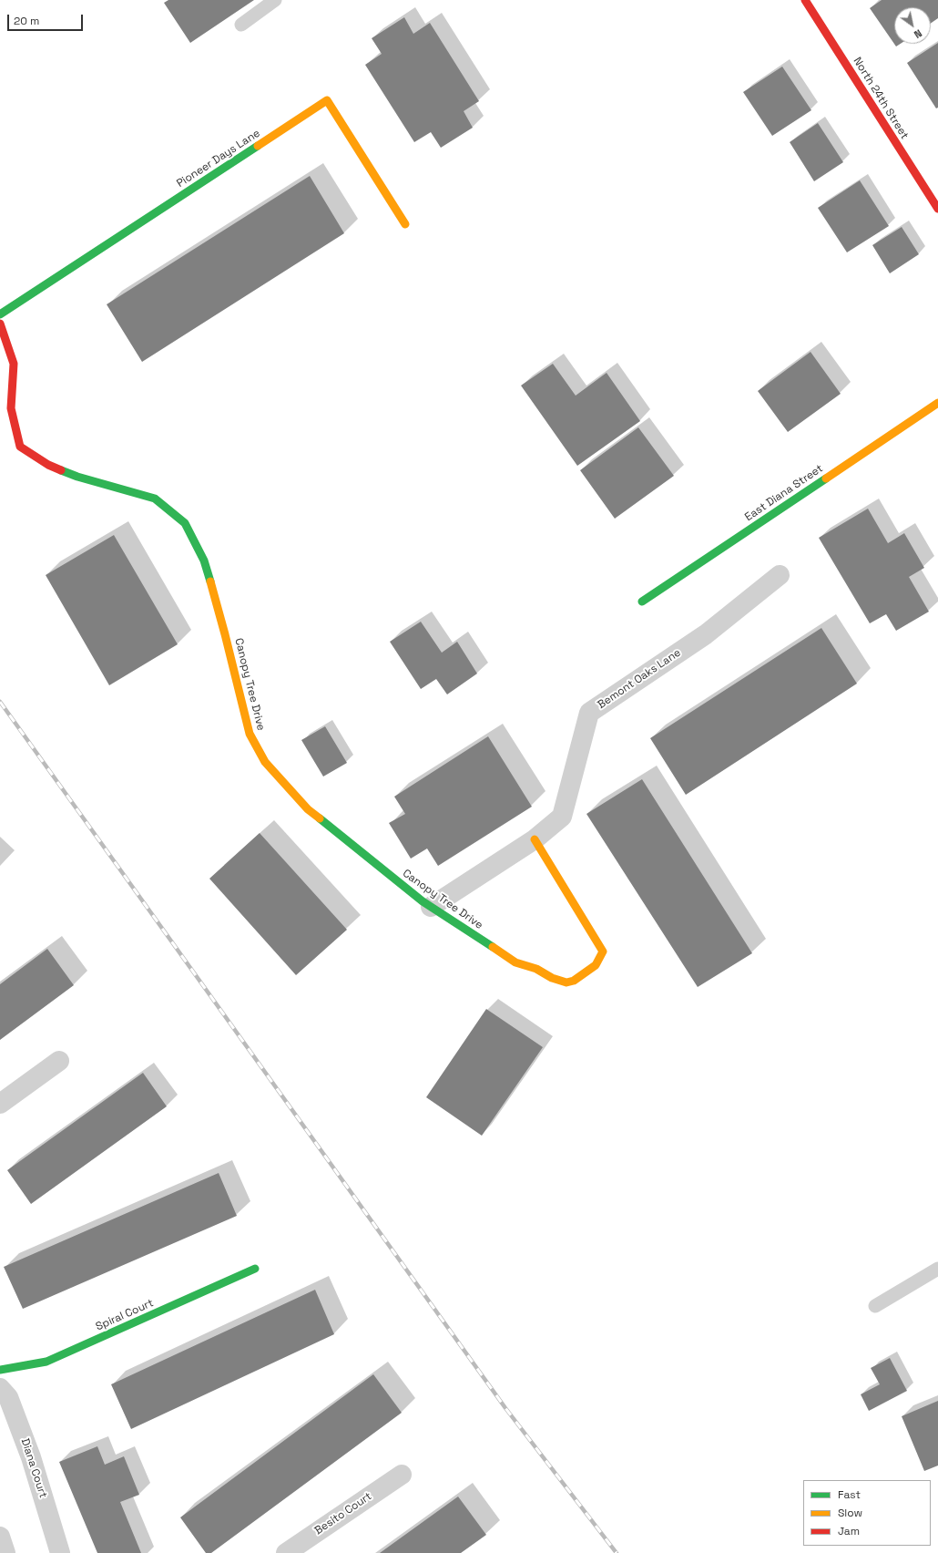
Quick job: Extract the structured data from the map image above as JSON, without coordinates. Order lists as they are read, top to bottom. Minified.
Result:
{"streets":{"street":["North 24th Street","Pioneer Days Lane","East Diana Street","Bemont Oaks Lane","Canopy Tree Drive","Spiral Court","Diana Court","Besito Court"]},"crossings":[["Bemont Oaks Lane","Canopy Tree Drive"]],"legend":["Fast","Slow","Jam"],"scale_bar":"20 m","north":"bottom right"}
